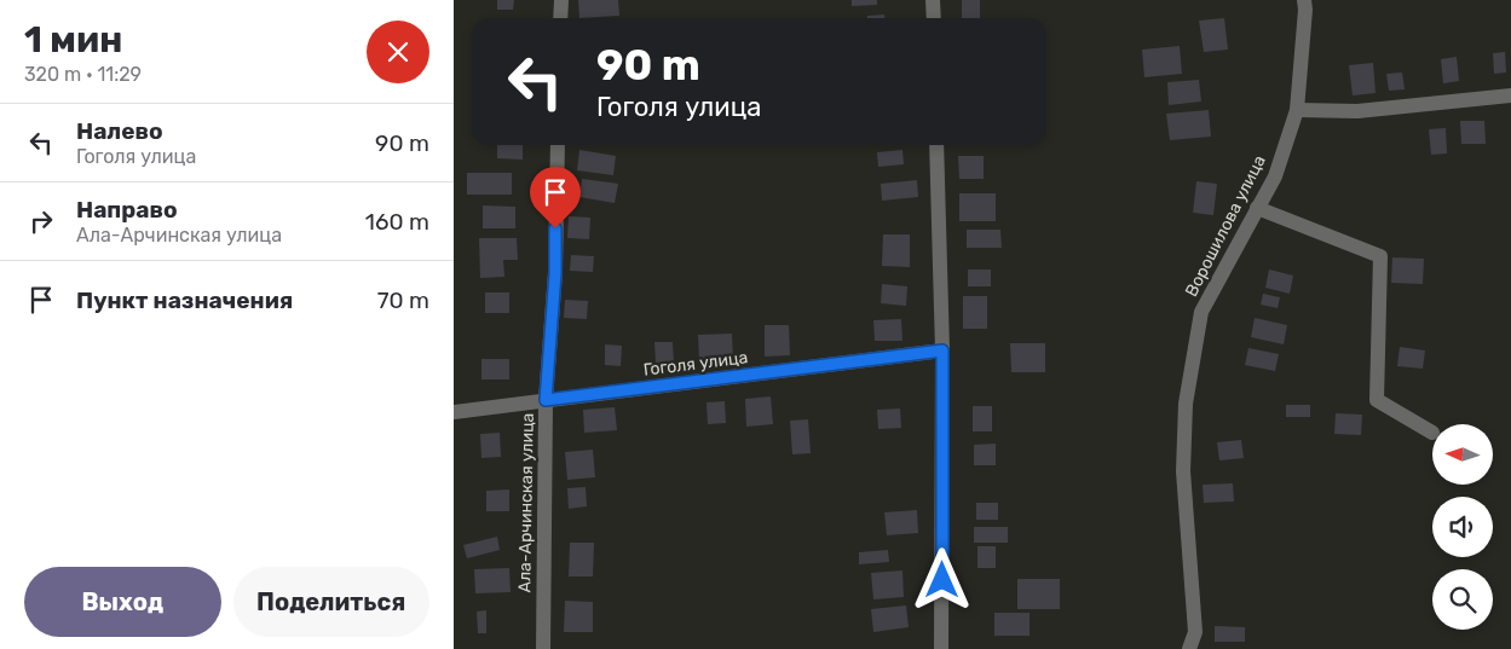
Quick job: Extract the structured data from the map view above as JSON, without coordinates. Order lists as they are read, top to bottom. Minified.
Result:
{"streets":{"street":["Ворошилова улица","Гоголя улица","Ала-Арчинская улица"]},"crossings":[["Гоголя улица","Ала-Арчинская улица"]],"north":"left","page":{"heading":["1 мин","320 m · 11:29"],"turn":["90 m","Гоголя улица"],"list":[{"name":"Налево","note":"Гоголя улица","value":"90 m"},{"name":"Направо","note":"Ала-Арчинская улица","value":"160 m"},{"name":"Пункт назначения","value":"70 m"}],"buttons":["Выход","Поделиться"]}}
